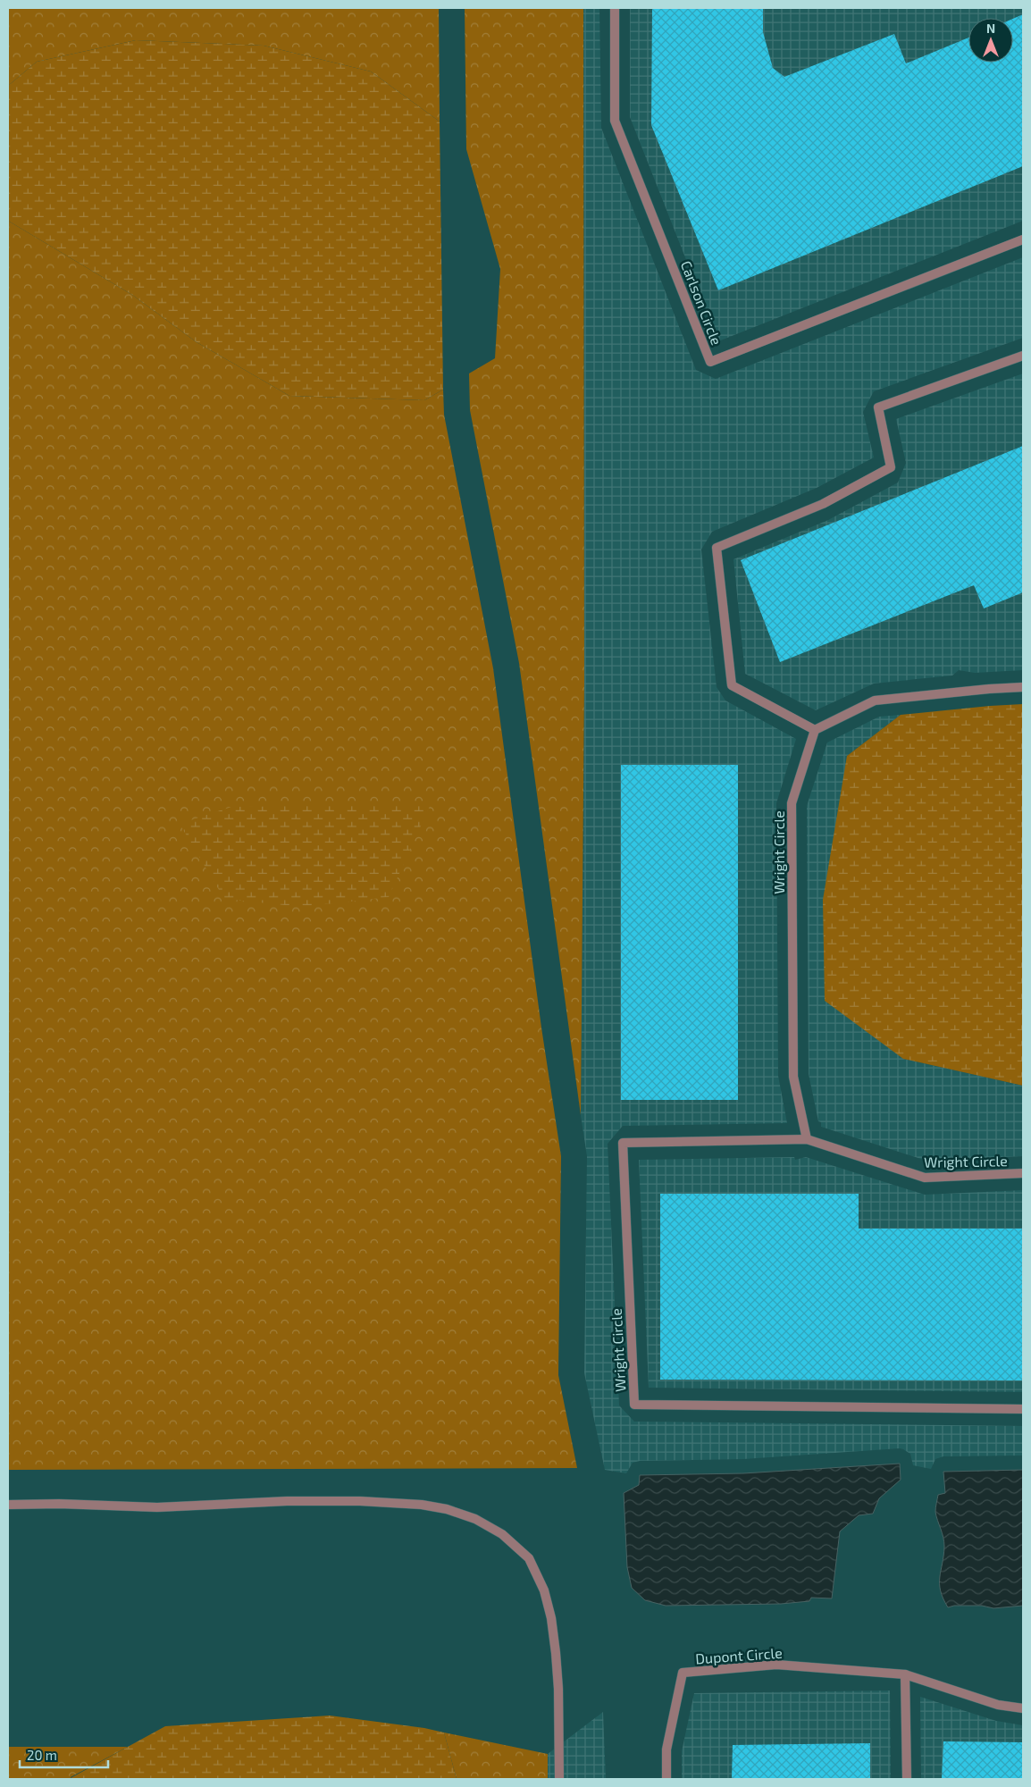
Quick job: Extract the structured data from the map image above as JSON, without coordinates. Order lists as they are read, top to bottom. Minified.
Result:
{"streets":{"street":["Carlson Circle","Wright Circle","Dupont Circle"]},"scale_bar":"20 m","north":"top"}
